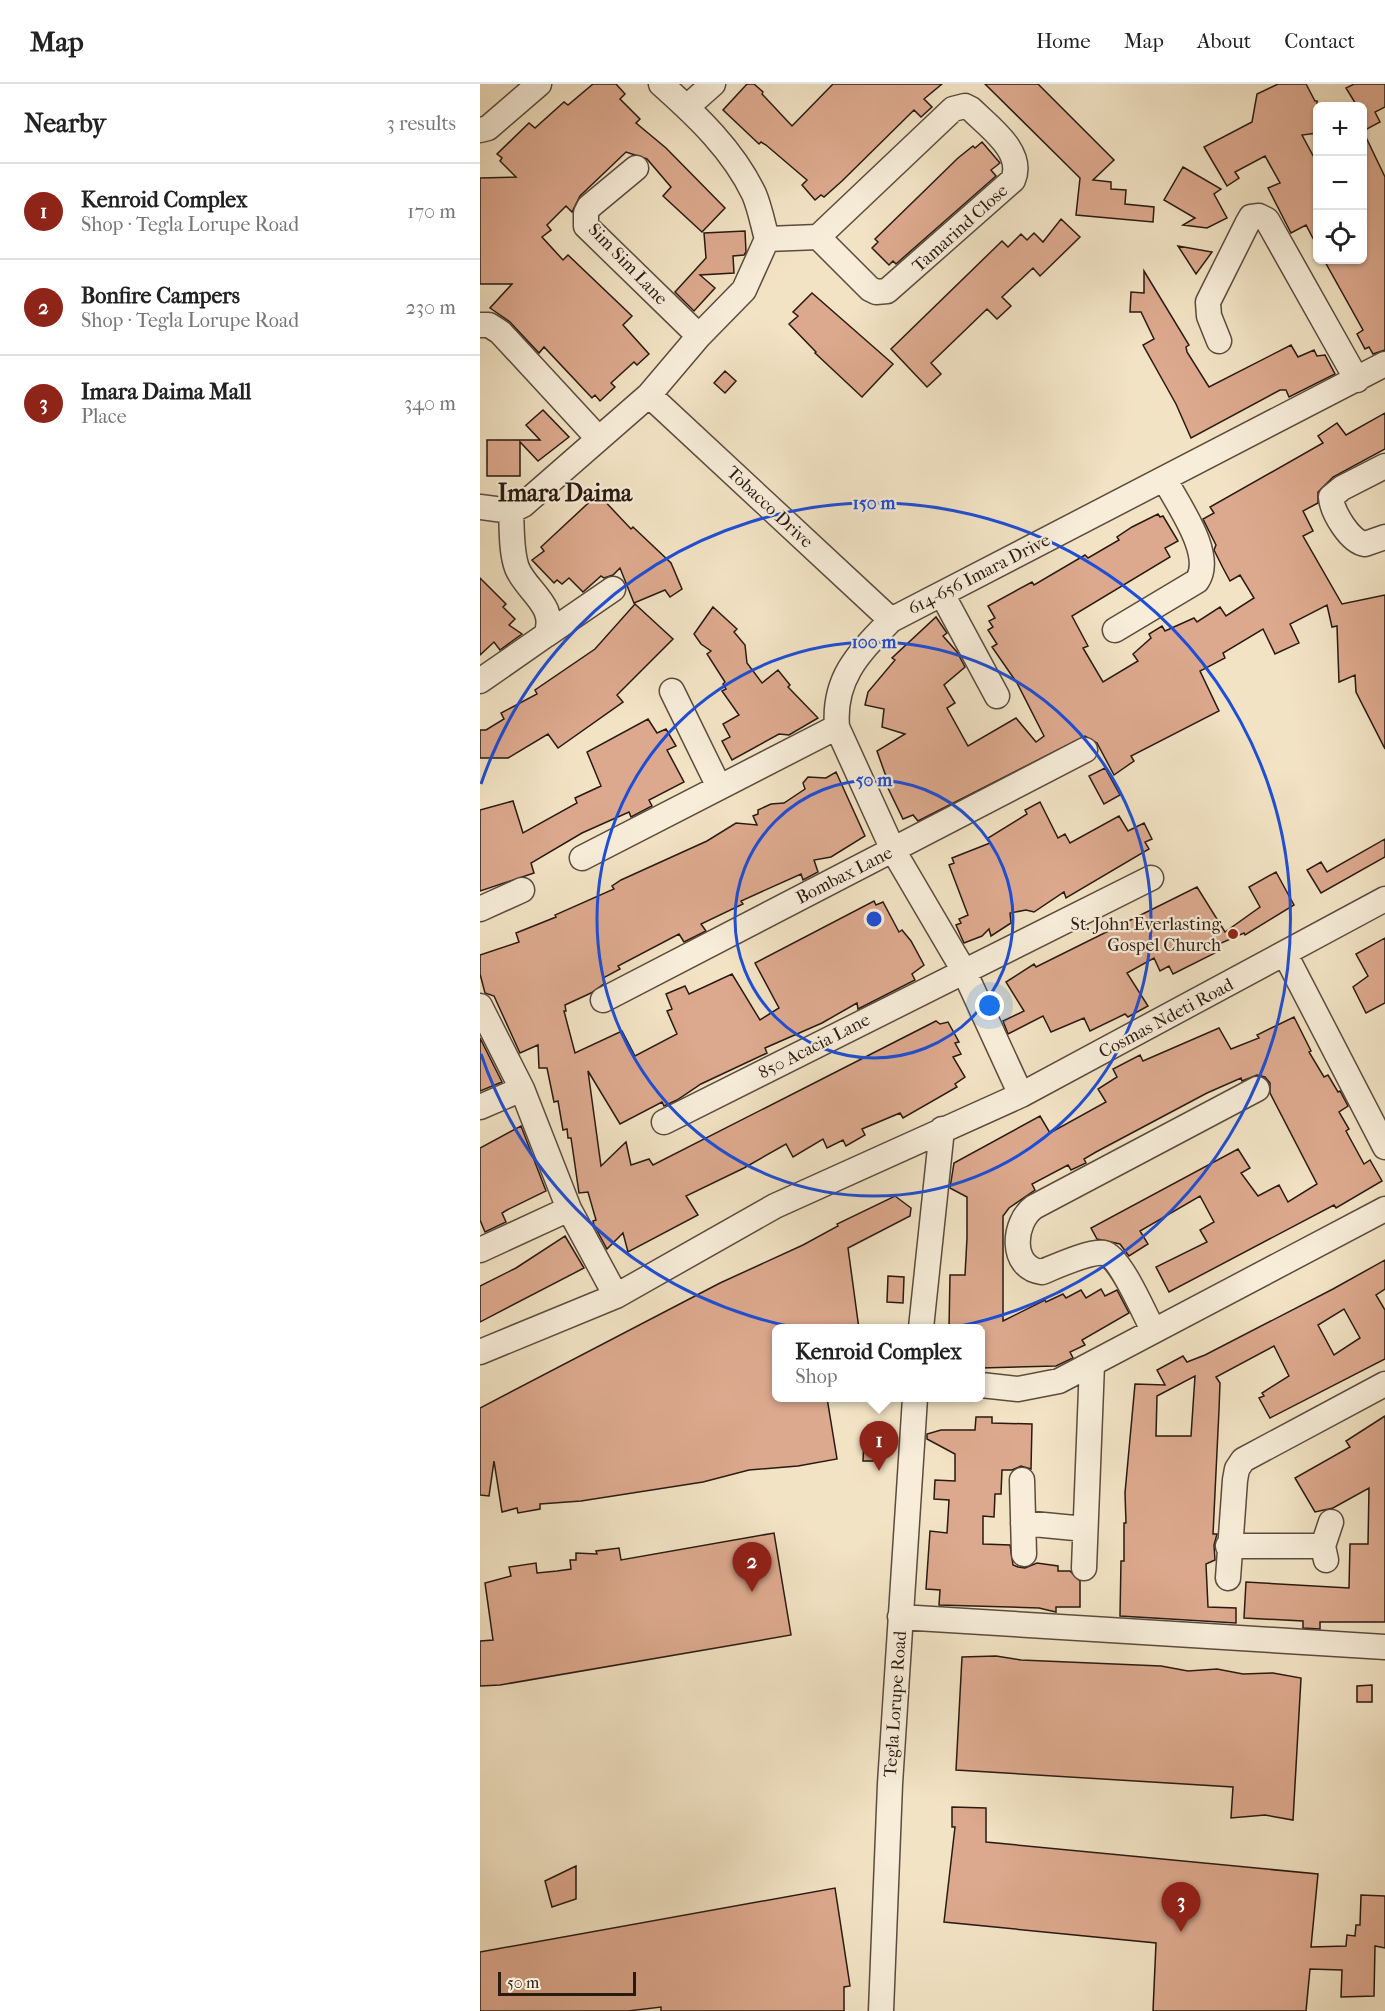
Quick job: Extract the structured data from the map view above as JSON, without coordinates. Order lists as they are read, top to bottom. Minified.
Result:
{"streets":{"street":["Tamarind Close","Sim Sim Lane","Tobacco Drive","614-656 Imara Drive","Bombax Lane","Cosmas Ndeti Road","850 Acacia Lane","Tegla Lorupe Road"]},"crossings":[["Tobacco Drive","614-656 Imara Drive"],["614-656 Imara Drive","Bombax Lane"],["614-656 Imara Drive","Cosmas Ndeti Road"],["614-656 Imara Drive","850 Acacia Lane"]],"districts":["Imara Daima"],"places":["St. John Everlasting Gospel Church"],"scale_bar":"50 m","page":{"header":"Map","nav":["Home","Map","About","Contact"],"heading":["Nearby","3 results"],"map_buttons":["+","−"],"list":[{"mark":"1","name":"Kenroid Complex","note":"Shop · Tegla Lorupe Road","value":"170 m"},{"mark":"2","name":"Bonfire Campers","note":"Shop · Tegla Lorupe Road","value":"230 m"},{"mark":"3","name":"Imara Daima Mall","note":"Place","value":"340 m"}],"popup":["Kenroid Complex","Shop"],"pins":["1","2","3"],"scale":"50 m"},"rings":["150 m","100 m","50 m"]}
